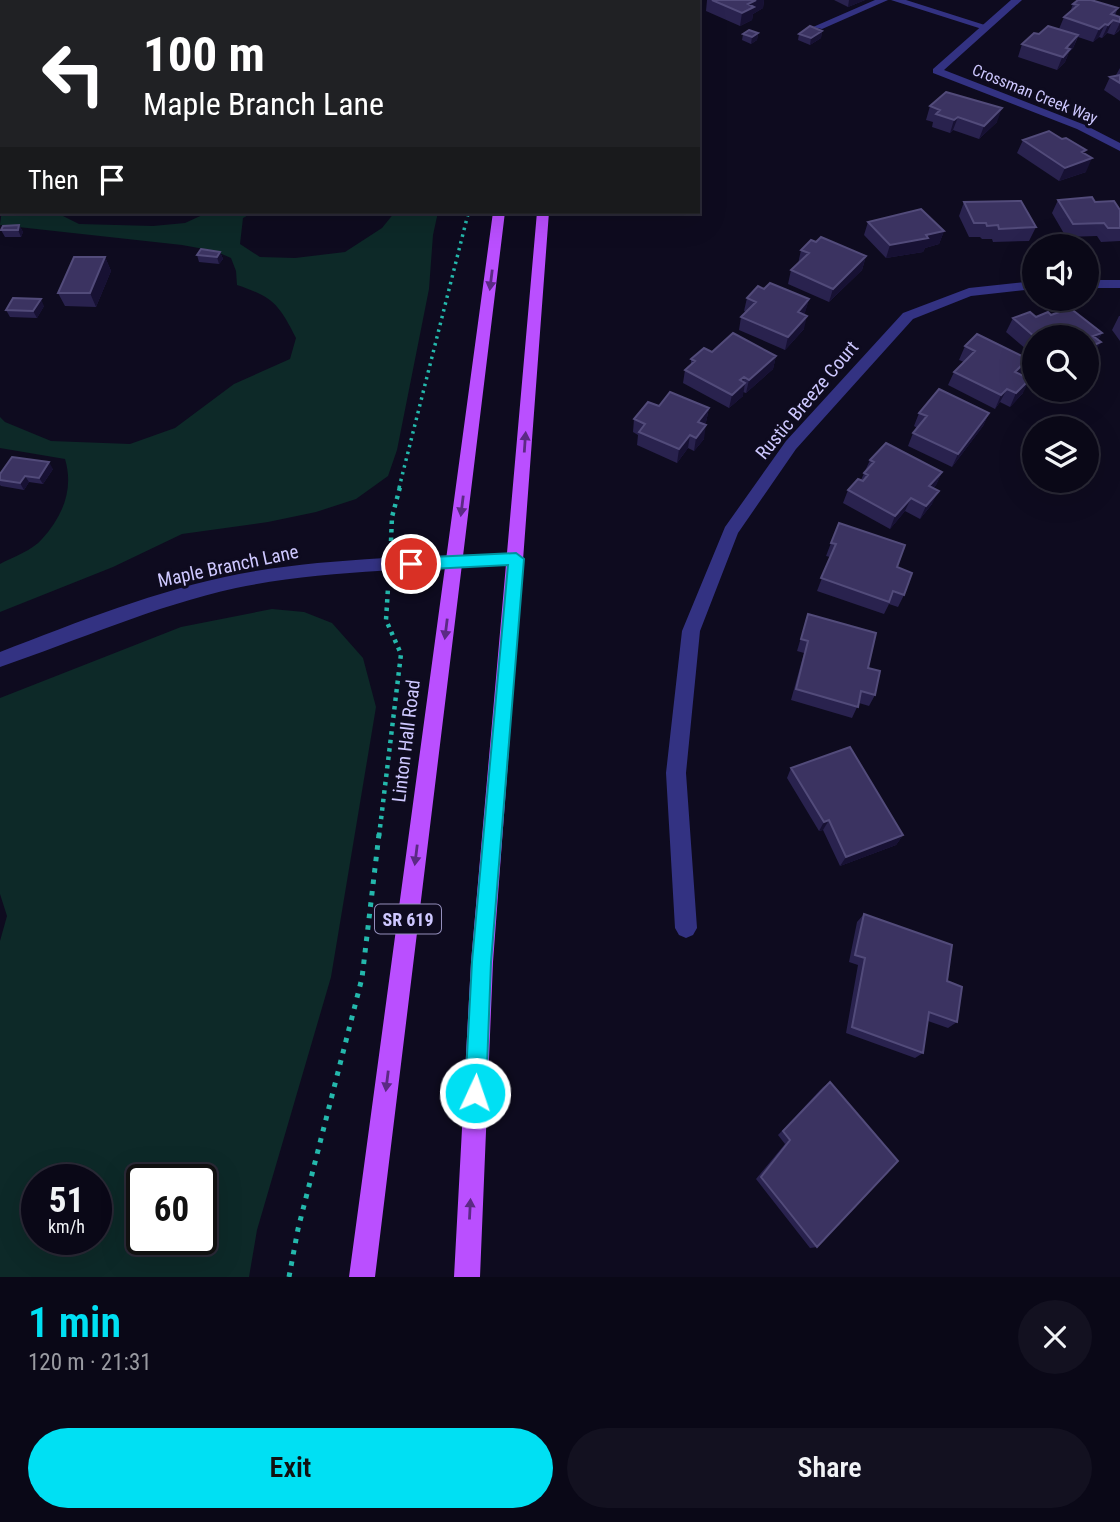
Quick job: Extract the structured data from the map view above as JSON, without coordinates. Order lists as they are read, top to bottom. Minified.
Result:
{"streets":{"main road":["Linton Hall Road","SR 619"],"street":["Crossman Creek Way","Rustic Breeze Court","Maple Branch Lane"]},"crossings":[["Maple Branch Lane","Linton Hall Road"]],"page":{"turn":["100 m","Maple Branch Lane"],"then":"Then","speed":"51 km/h","limit":"60","heading":["1 min","120 m · 21:31"],"buttons":["Exit","Share"]}}
